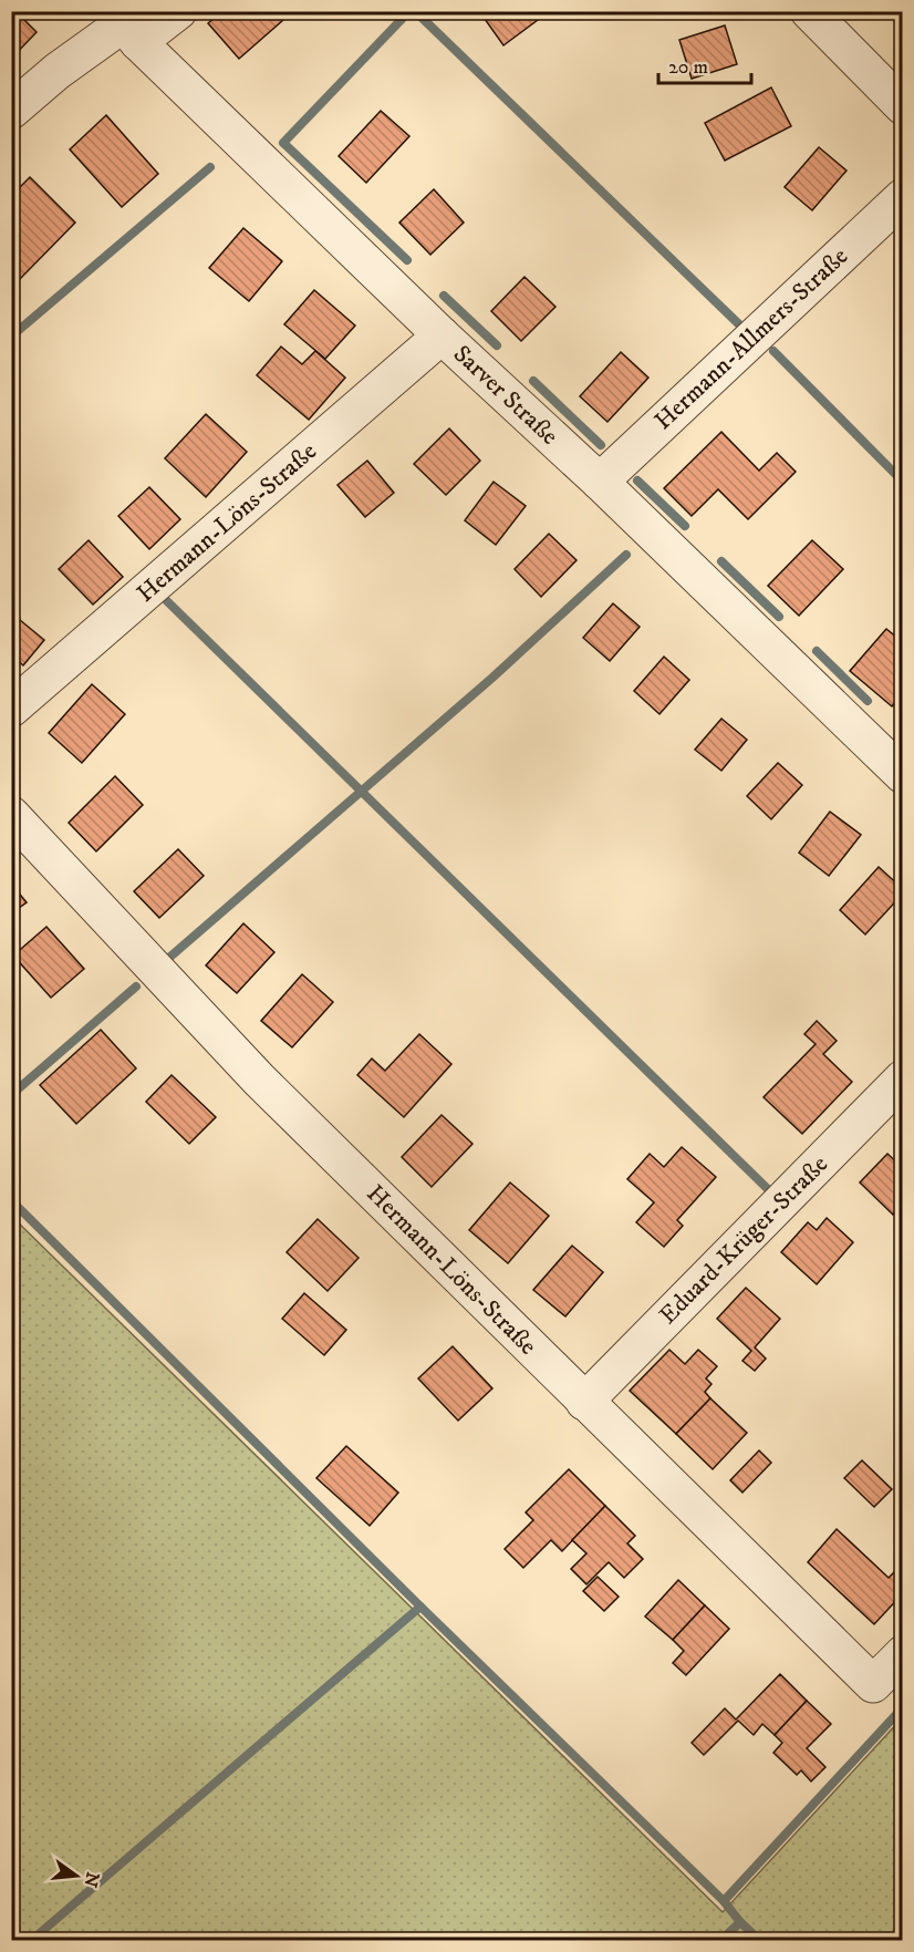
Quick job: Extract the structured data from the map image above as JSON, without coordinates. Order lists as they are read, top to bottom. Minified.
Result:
{"streets":{"street":["Hermann-Allmers-Straße","Sarver Straße","Hermann-Löns-Straße","Eduard-Krüger-Straße"]},"crossings":[["Hermann-Allmers-Straße","Sarver Straße"],["Sarver Straße","Hermann-Löns-Straße"],["Hermann-Löns-Straße","Eduard-Krüger-Straße"]],"scale_bar":"20 m","north":"right"}
